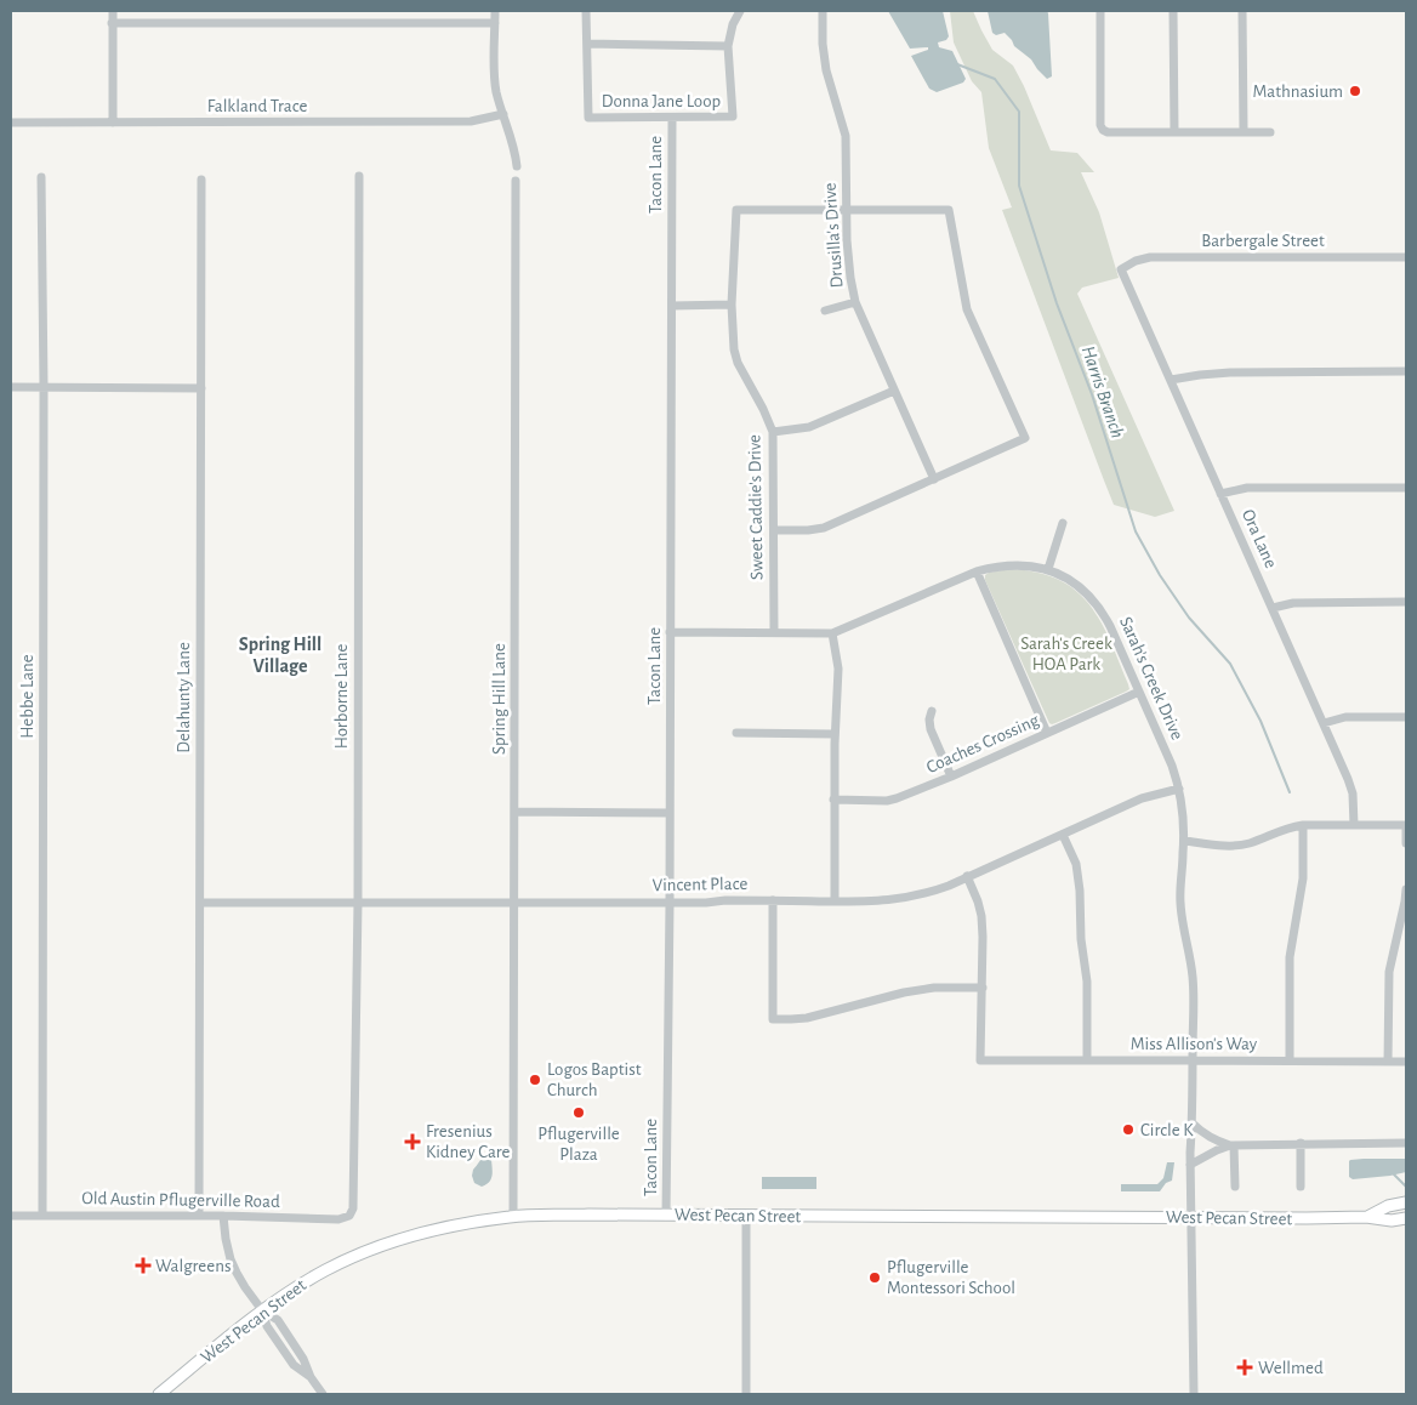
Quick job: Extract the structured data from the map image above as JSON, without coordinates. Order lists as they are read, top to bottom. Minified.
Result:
{"streets":{"main road":["West Pecan Street"],"street":["Donna Jane Loop","Falkland Trace","Tacon Lane","Drusilla's Drive","Barbergale Street","Sweet Caddie's Drive","Ora Lane","Sarah's Creek Drive","Hebbe Lane","Horborne Lane","Delahunty Lane","Spring Hill Lane","Coaches Crossing","Vincent Place","Miss Allison's Way","Old Austin Pflugerville Road"]},"crossings":[["Donna Jane Loop","Tacon Lane"],["Tacon Lane","Sarah's Creek Drive"],["Tacon Lane","Vincent Place"],["Tacon Lane","West Pecan Street"],["Drusilla's Drive","Sweet Caddie's Drive"],["Barbergale Street","Ora Lane"],["Sweet Caddie's Drive","Sarah's Creek Drive"],["Sarah's Creek Drive","Coaches Crossing"],["Sarah's Creek Drive","Vincent Place"],["Sarah's Creek Drive","Miss Allison's Way"],["Sarah's Creek Drive","West Pecan Street"],["Hebbe Lane","Old Austin Pflugerville Road"],["Horborne Lane","Vincent Place"],["Horborne Lane","Old Austin Pflugerville Road"],["Delahunty Lane","Vincent Place"],["Delahunty Lane","Old Austin Pflugerville Road"],["Spring Hill Lane","Vincent Place"],["Spring Hill Lane","West Pecan Street"]],"districts":["Spring Hill Village"],"water":["Harris Branch"],"parks":["Sarah's Creek HOA Park"],"places":{"other":["Mathnasium","Logos Baptist Church","Pflugerville Plaza","Circle K","Pflugerville Montessori School"],"health":["Fresenius Kidney Care","Walgreens","Wellmed"]}}
